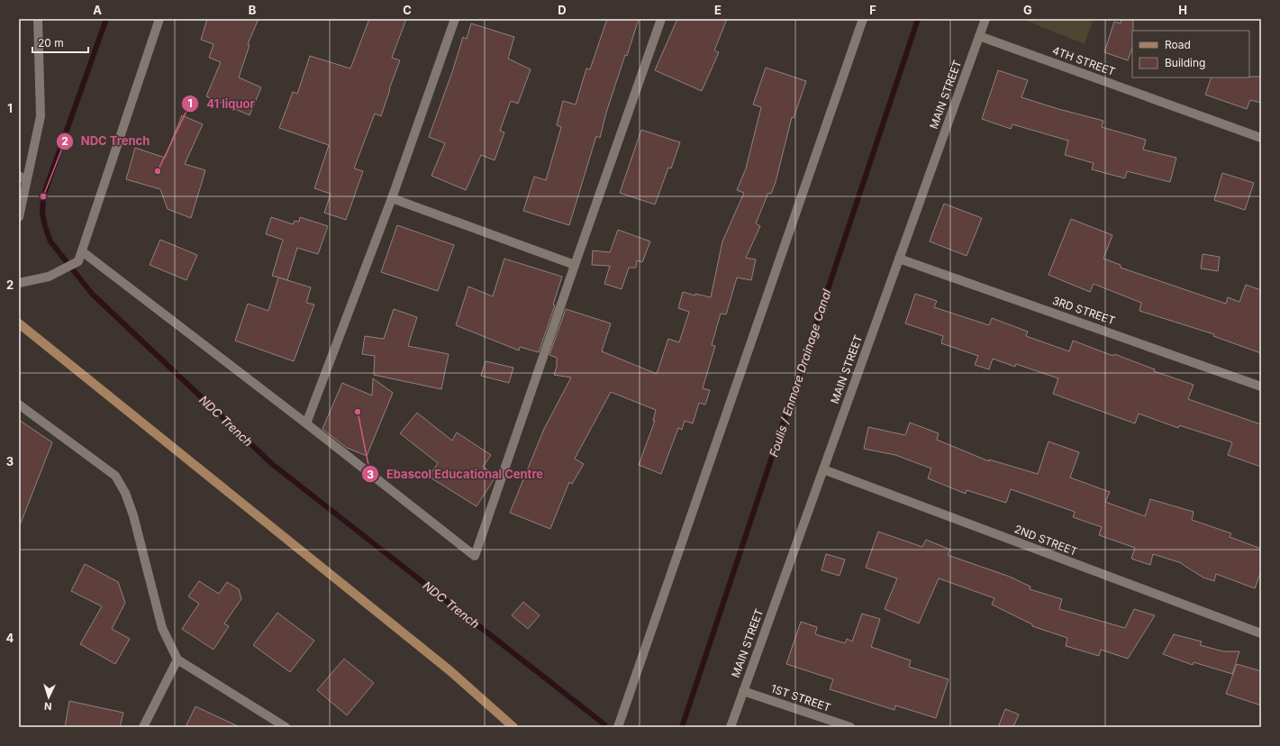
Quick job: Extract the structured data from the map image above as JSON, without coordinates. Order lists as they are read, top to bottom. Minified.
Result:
{"streets":{"street":["4TH STREET","MAIN STREET","3RD STREET","2ND STREET","1ST STREET"]},"crossings":[["4TH STREET","MAIN STREET"],["MAIN STREET","3RD STREET"],["MAIN STREET","2ND STREET"],["MAIN STREET","1ST STREET"]],"water":["Foulis / Enmore Drainage Canal","NDC Trench"],"places":["41 liquor","NDC Trench","Ebascol Educational Centre"],"legend":["Road","Building"],"scale_bar":"20 m","north":"bottom","grid":{"columns":["A","B","C","D","E","F","G","H"],"rows":["1","2","3","4"]}}
